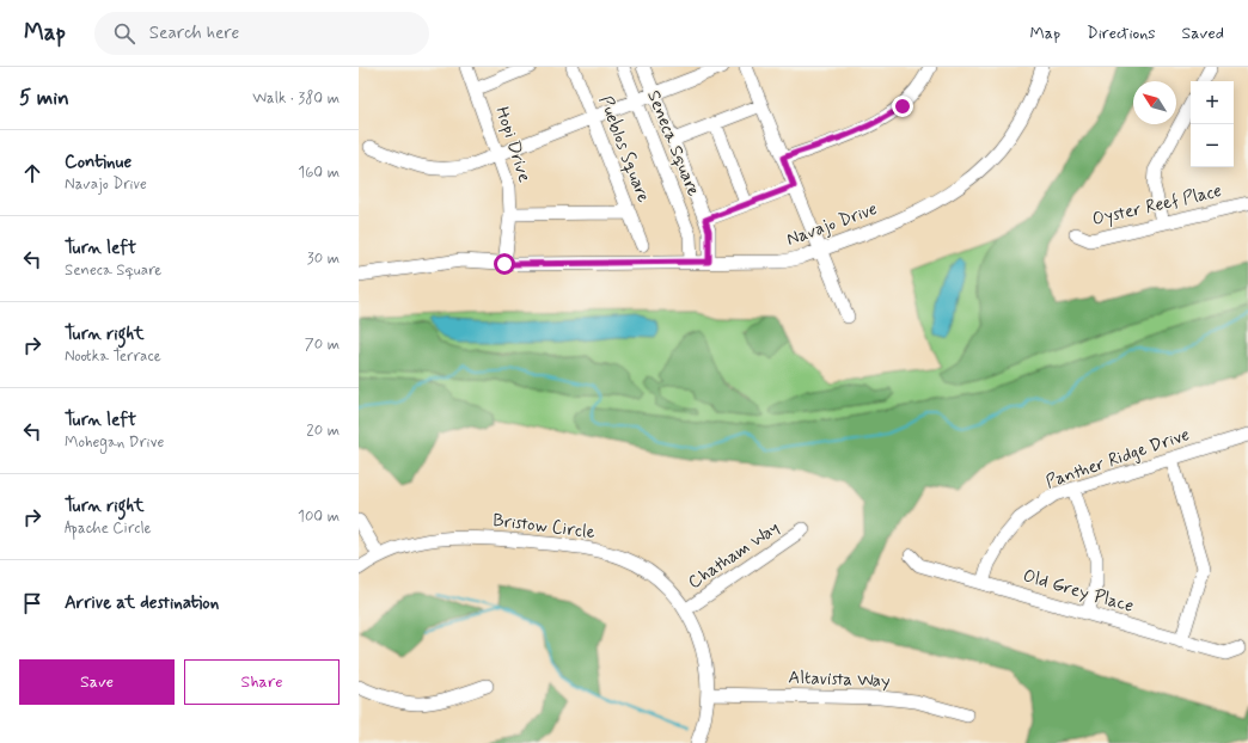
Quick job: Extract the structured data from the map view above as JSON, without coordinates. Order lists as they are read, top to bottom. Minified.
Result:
{"streets":{"street":["Seneca Square","Hopi Drive","Pueblos Square","Oyster Reef Place","Navajo Drive","Panther Ridge Drive","Bristow Circle","Chatham Way","Old Grey Place","Altavista Way"]},"crossings":[["Seneca Square","Navajo Drive"],["Hopi Drive","Navajo Drive"],["Panther Ridge Drive","Old Grey Place"],["Bristow Circle","Chatham Way"],["Bristow Circle","Altavista Way"]],"north":"top left","page":{"header":"Map","search":"Search here","nav":["Map","Directions","Saved"],"heading":["5 min","Walk · 380 m"],"map_buttons":["+","−"],"list":[["Continue","Navajo Drive","160 m"],["Turn left","Seneca Square","30 m"],["Turn right","Nootka Terrace","70 m"],["Turn left","Mohegan Drive","20 m"],["Turn right","Apache Circle","100 m"],"Arrive at destination"],"buttons":["Save","Share"]}}
